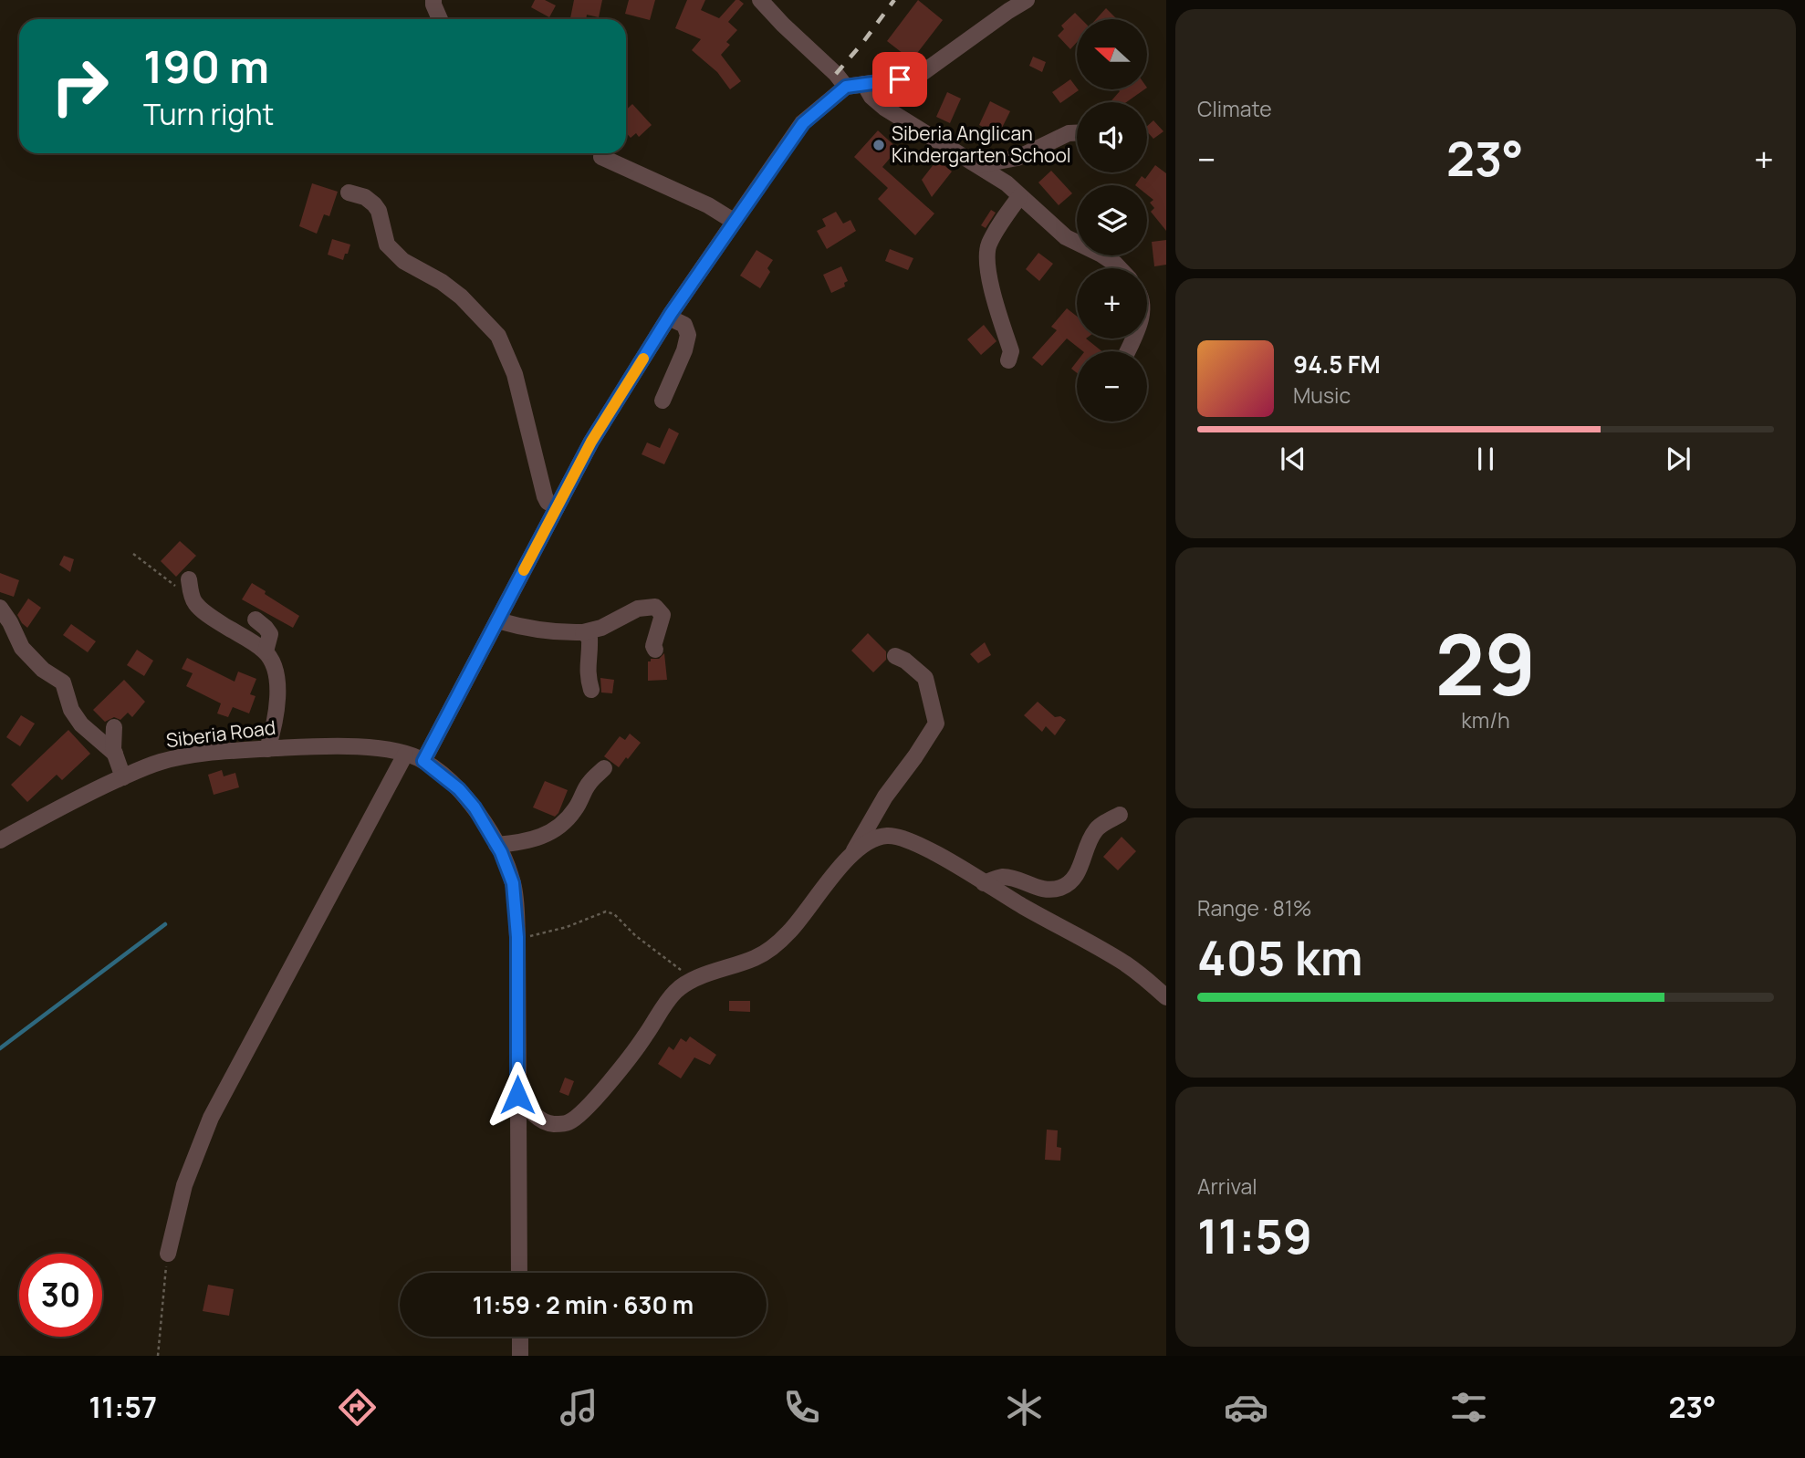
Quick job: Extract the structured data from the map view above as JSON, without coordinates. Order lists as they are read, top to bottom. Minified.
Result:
{"streets":{"street":["Siberia Road"]},"places":["Siberia Anglican Kindergarten School"],"north":"left","page":{"tile":["Climate",["29","km/h"],["Range · 81%","405 km"],["Arrival","11:59"]],"map_buttons":["+","−"],"turn":["190 m","Turn right"],"heat":["−","23°","+"],"song":["94.5 FM","Music"],"limit":"30","trip":"11:59 · 2 min · 630 m","tabs":["11:57","23°"]}}
